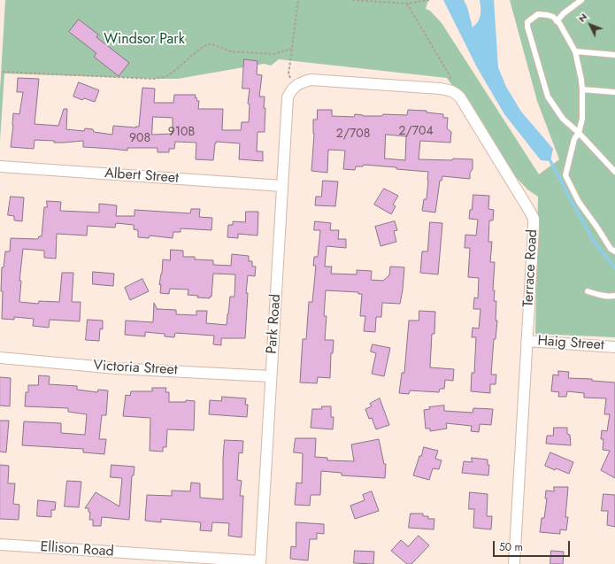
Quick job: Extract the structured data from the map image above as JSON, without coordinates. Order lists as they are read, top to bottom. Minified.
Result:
{"streets":{"street":["Albert Street","Terrace Road","Park Road","Haig Street","Victoria Street","Ellison Road"]},"crossings":[["Albert Street","Park Road"],["Terrace Road","Haig Street"],["Park Road","Victoria Street"],["Park Road","Ellison Road"]],"parks":["Windsor Park"],"house_numbers":["2/704","910B","2/708","908"],"scale_bar":"50 m","north":"top left"}
